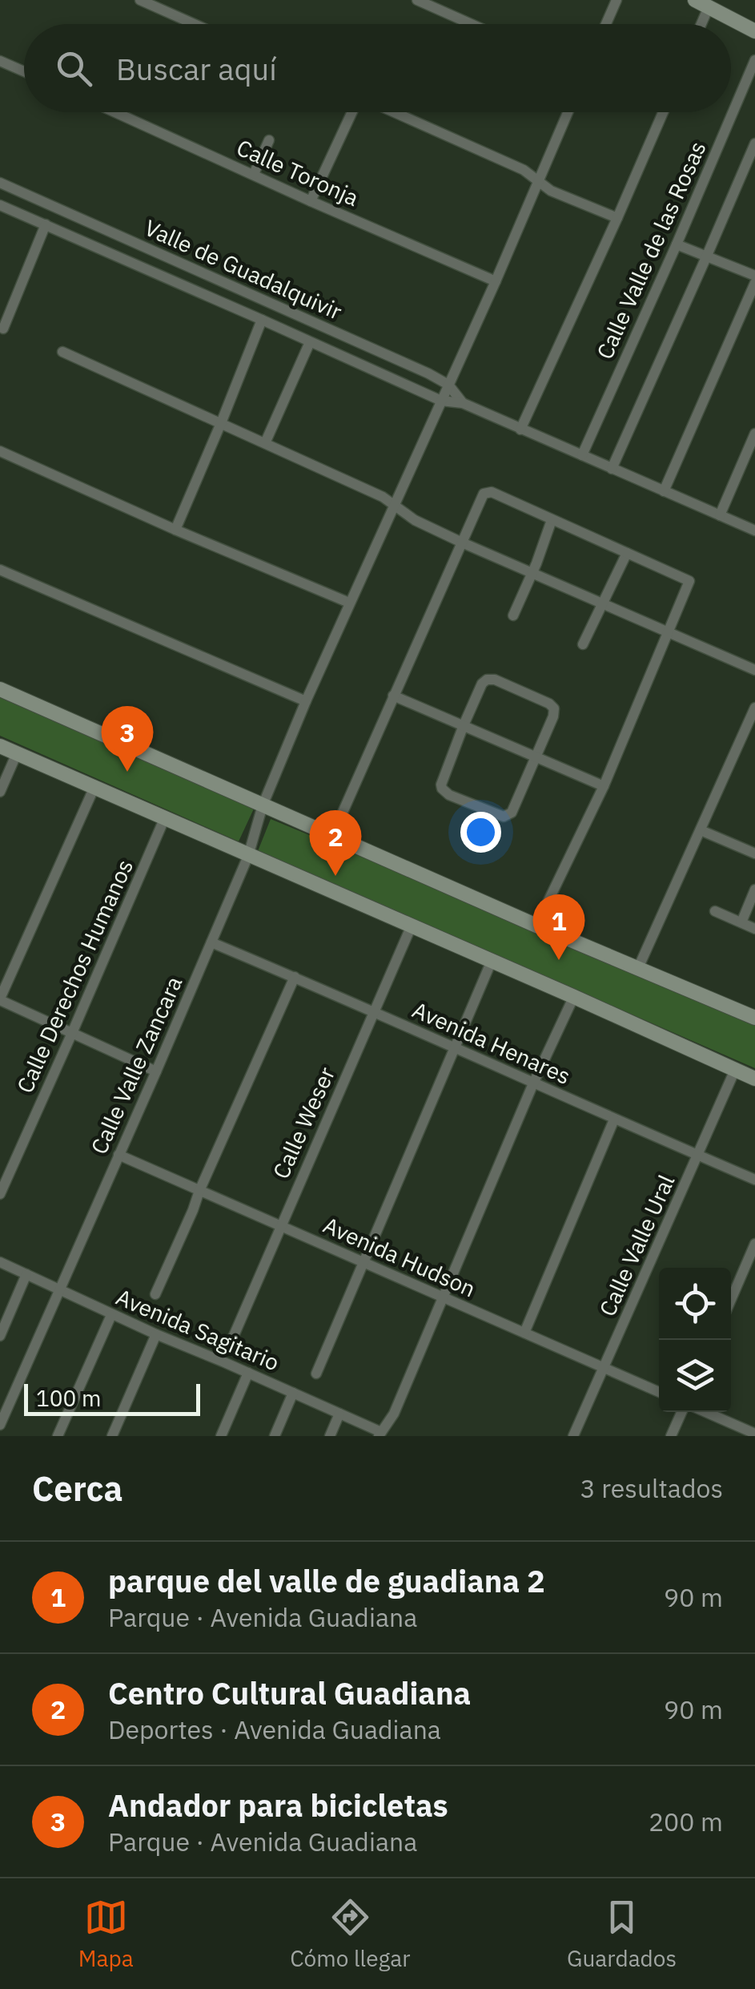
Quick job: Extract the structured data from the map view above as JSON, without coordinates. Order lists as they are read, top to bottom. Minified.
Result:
{"streets":{"street":["Calle Toronja","Calle Valle de las Rosas","Valle de Guadalquivir","Calle Derechos Humanos","Avenida Henares","Calle Valle Zancara","Calle Weser","Calle Valle Ural","Avenida Hudson","Avenida Sagitario"]},"crossings":[["Calle Toronja","Calle Valle Zancara"],["Calle Valle de las Rosas","Valle de Guadalquivir"],["Valle de Guadalquivir","Calle Valle Zancara"],["Avenida Henares","Calle Valle Zancara"],["Avenida Henares","Calle Weser"],["Avenida Henares","Calle Valle Ural"],["Calle Valle Zancara","Avenida Hudson"],["Calle Valle Zancara","Avenida Sagitario"],["Calle Weser","Avenida Hudson"],["Calle Valle Ural","Avenida Hudson"]],"scale_bar":"100 m","page":{"search":"Buscar aquí","pins":["3","2","1"],"scale":"100 m","heading":["Cerca","3 resultados"],"list":[{"mark":"1","name":"parque del valle de guadiana 2","note":"Parque · Avenida Guadiana","value":"90 m"},{"mark":"2","name":"Centro Cultural Guadiana","note":"Deportes · Avenida Guadiana","value":"90 m"},{"mark":"3","name":"Andador para bicicletas","note":"Parque · Avenida Guadiana","value":"200 m"}],"nav":["Mapa","Cómo llegar","Guardados"]}}
